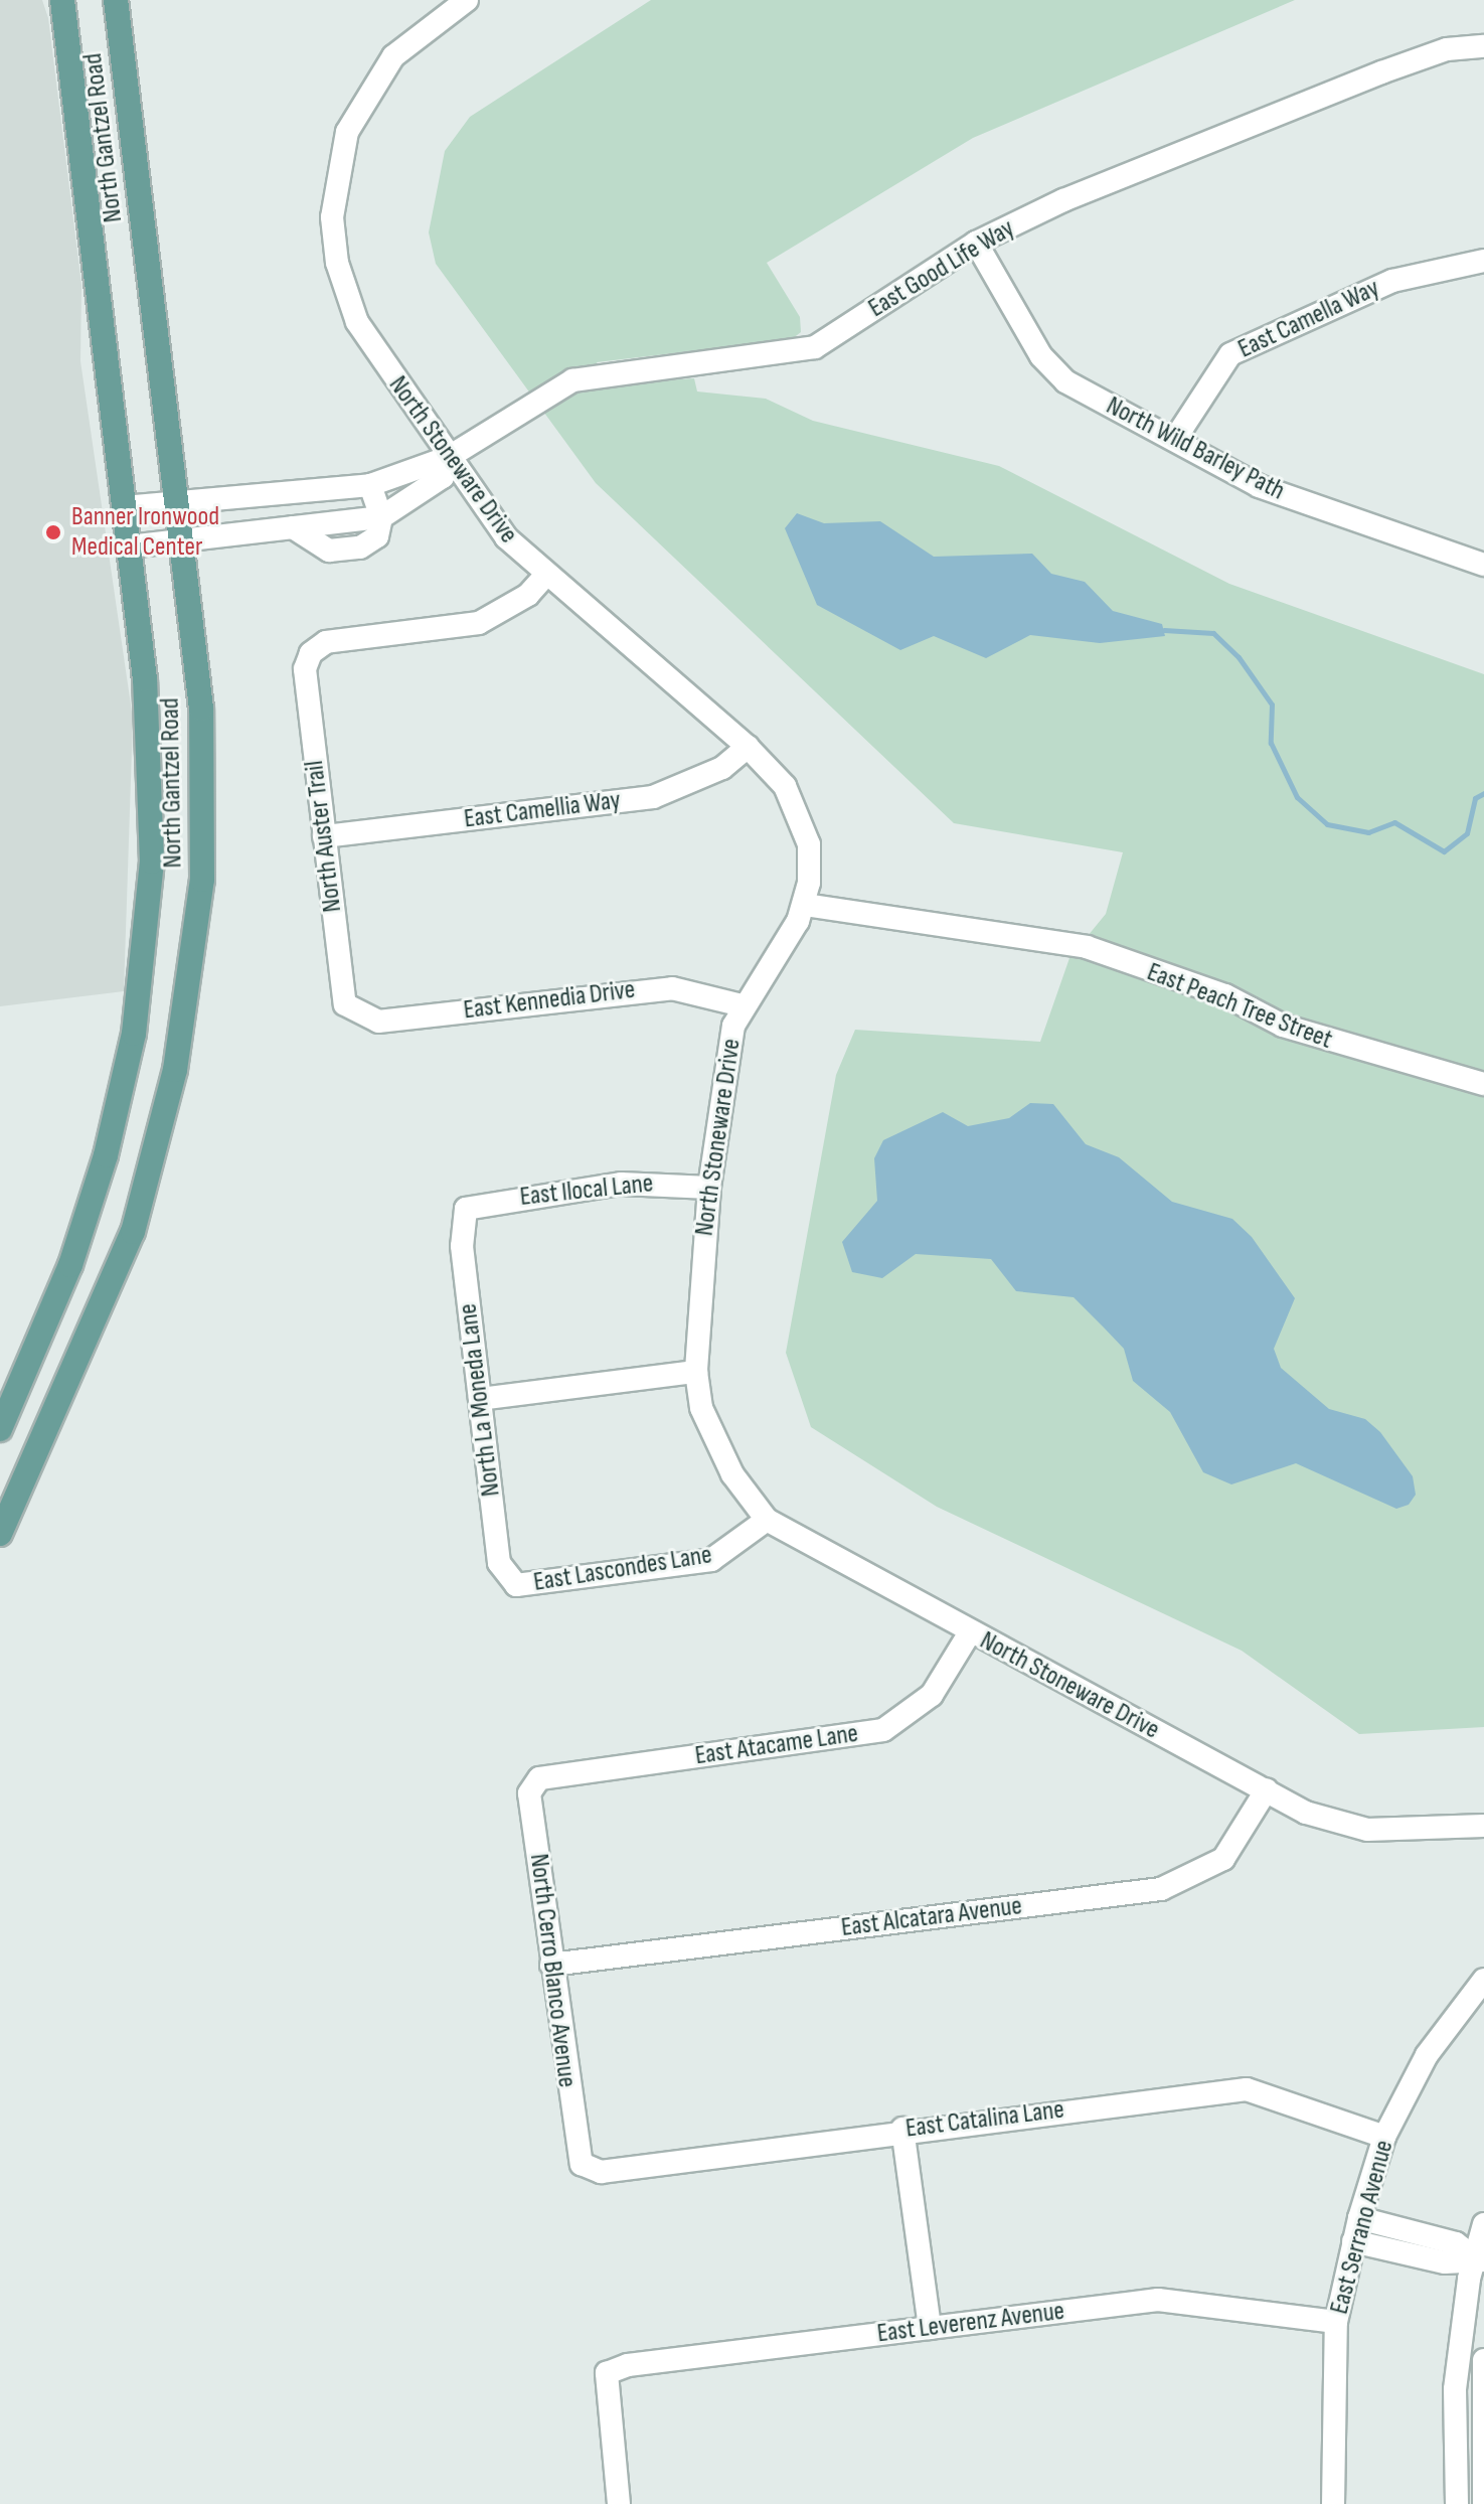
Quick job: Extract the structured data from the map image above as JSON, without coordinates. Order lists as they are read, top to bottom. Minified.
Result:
{"streets":{"main road":["North Gantzel Road"],"street":["East Good Life Way","East Camella Way","North Wild Barley Path","North Stoneware Drive","East Camellia Way","North Auster Trail","East Kennedia Drive","East Peach Tree Street","East Ilocal Lane","North La Moneda Lane","East Lascondes Lane","East Atacame Lane","East Alcatara Avenue","North Cerro Blanco Avenue","East Catalina Lane","East Serrano Avenue","East Leverenz Avenue"]},"crossings":[["North Gantzel Road","East Good Life Way"],["East Good Life Way","North Wild Barley Path"],["East Good Life Way","North Stoneware Drive"],["East Camella Way","North Wild Barley Path"],["North Stoneware Drive","East Camellia Way"],["North Stoneware Drive","North Auster Trail"],["North Stoneware Drive","East Kennedia Drive"],["North Stoneware Drive","East Peach Tree Street"],["North Stoneware Drive","East Ilocal Lane"],["North Stoneware Drive","East Lascondes Lane"],["North Stoneware Drive","East Atacame Lane"],["North Stoneware Drive","East Alcatara Avenue"],["East Camellia Way","North Auster Trail"],["North Auster Trail","East Kennedia Drive"],["East Ilocal Lane","North La Moneda Lane"],["North La Moneda Lane","East Lascondes Lane"],["East Atacame Lane","North Cerro Blanco Avenue"],["East Alcatara Avenue","North Cerro Blanco Avenue"],["North Cerro Blanco Avenue","East Catalina Lane"],["East Catalina Lane","East Serrano Avenue"],["East Serrano Avenue","East Leverenz Avenue"]],"places":["Banner Ironwood Medical Center"]}
